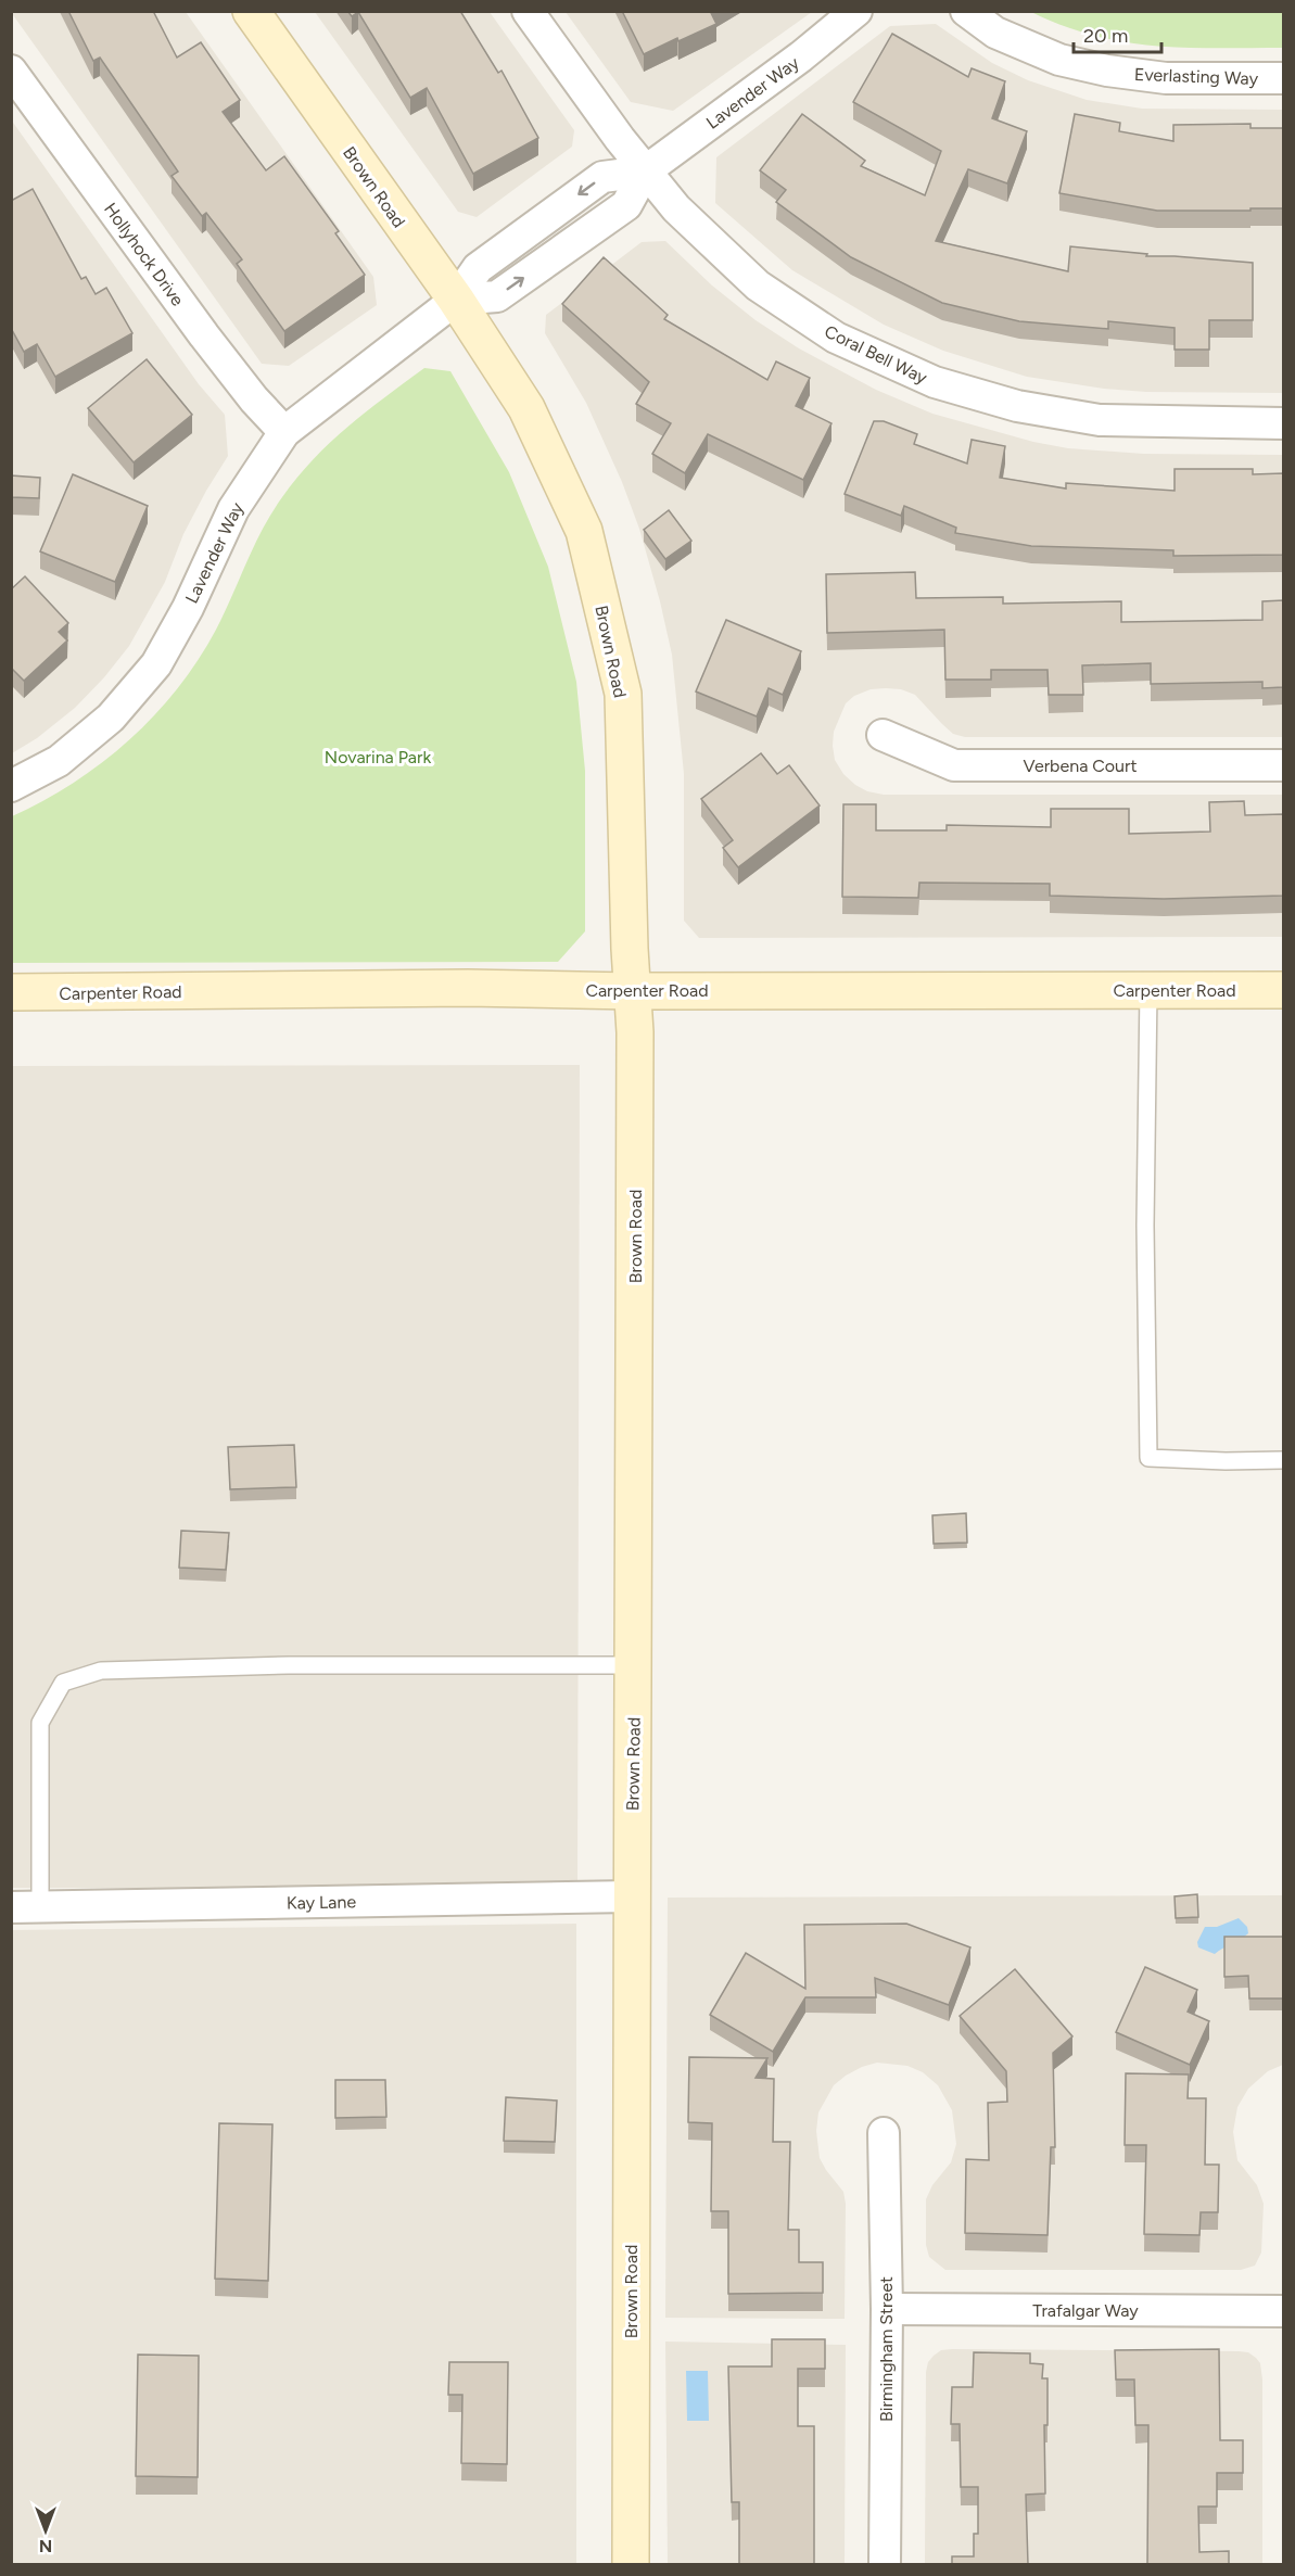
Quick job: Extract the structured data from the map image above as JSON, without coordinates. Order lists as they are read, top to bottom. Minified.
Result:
{"streets":{"street":["Everlasting Way","Lavender Way","Brown Road","Hollyhock Drive","Coral Bell Way","Verbena Court","Carpenter Road","Kay Lane","Trafalgar Way","Birmingham Street"]},"crossings":[["Lavender Way","Brown Road"],["Lavender Way","Hollyhock Drive"],["Lavender Way","Coral Bell Way"],["Brown Road","Carpenter Road"],["Brown Road","Kay Lane"],["Trafalgar Way","Birmingham Street"]],"parks":["Novarina Park"],"scale_bar":"20 m","north":"bottom"}
